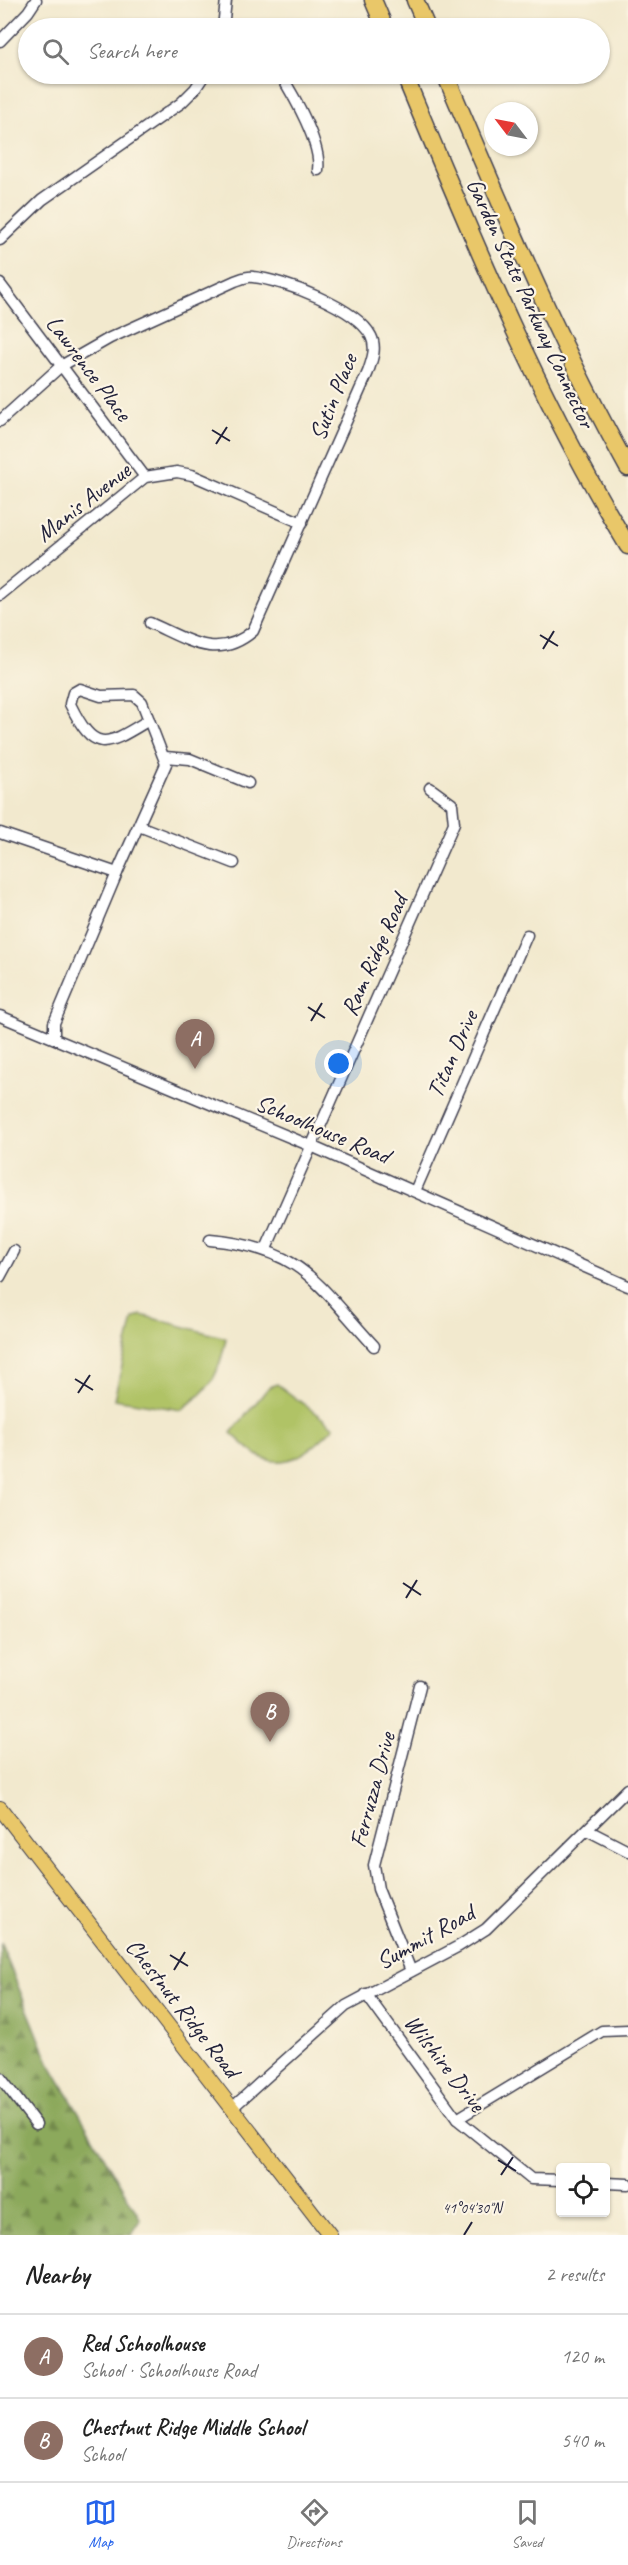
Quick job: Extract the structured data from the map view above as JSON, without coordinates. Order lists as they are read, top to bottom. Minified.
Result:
{"streets":{"highway":["Garden State Parkway Connector"],"main road":["Chestnut Ridge Road"],"street":["Lawrence Place","Sutin Place","Manis Avenue","Ram Ridge Road","Titan Drive","Schoolhouse Road","Ferruzza Drive","Summit Road","Wilshire Drive"]},"crossings":[["Lawrence Place","Sutin Place"],["Lawrence Place","Manis Avenue"],["Sutin Place","Manis Avenue"],["Ram Ridge Road","Schoolhouse Road"],["Titan Drive","Schoolhouse Road"],["Ferruzza Drive","Summit Road"],["Summit Road","Chestnut Ridge Road"],["Summit Road","Wilshire Drive"]],"north":"top left","page":{"search":"Search here","pins":["A","B"],"heading":["Nearby","2 results"],"list":[{"mark":"A","name":"Red Schoolhouse","note":"School · Schoolhouse Road","value":"120 m"},{"mark":"B","name":"Chestnut Ridge Middle School","note":"School","value":"540 m"}],"nav":["Map","Directions","Saved"]},"coordinates":["41°04'30\"N"]}
